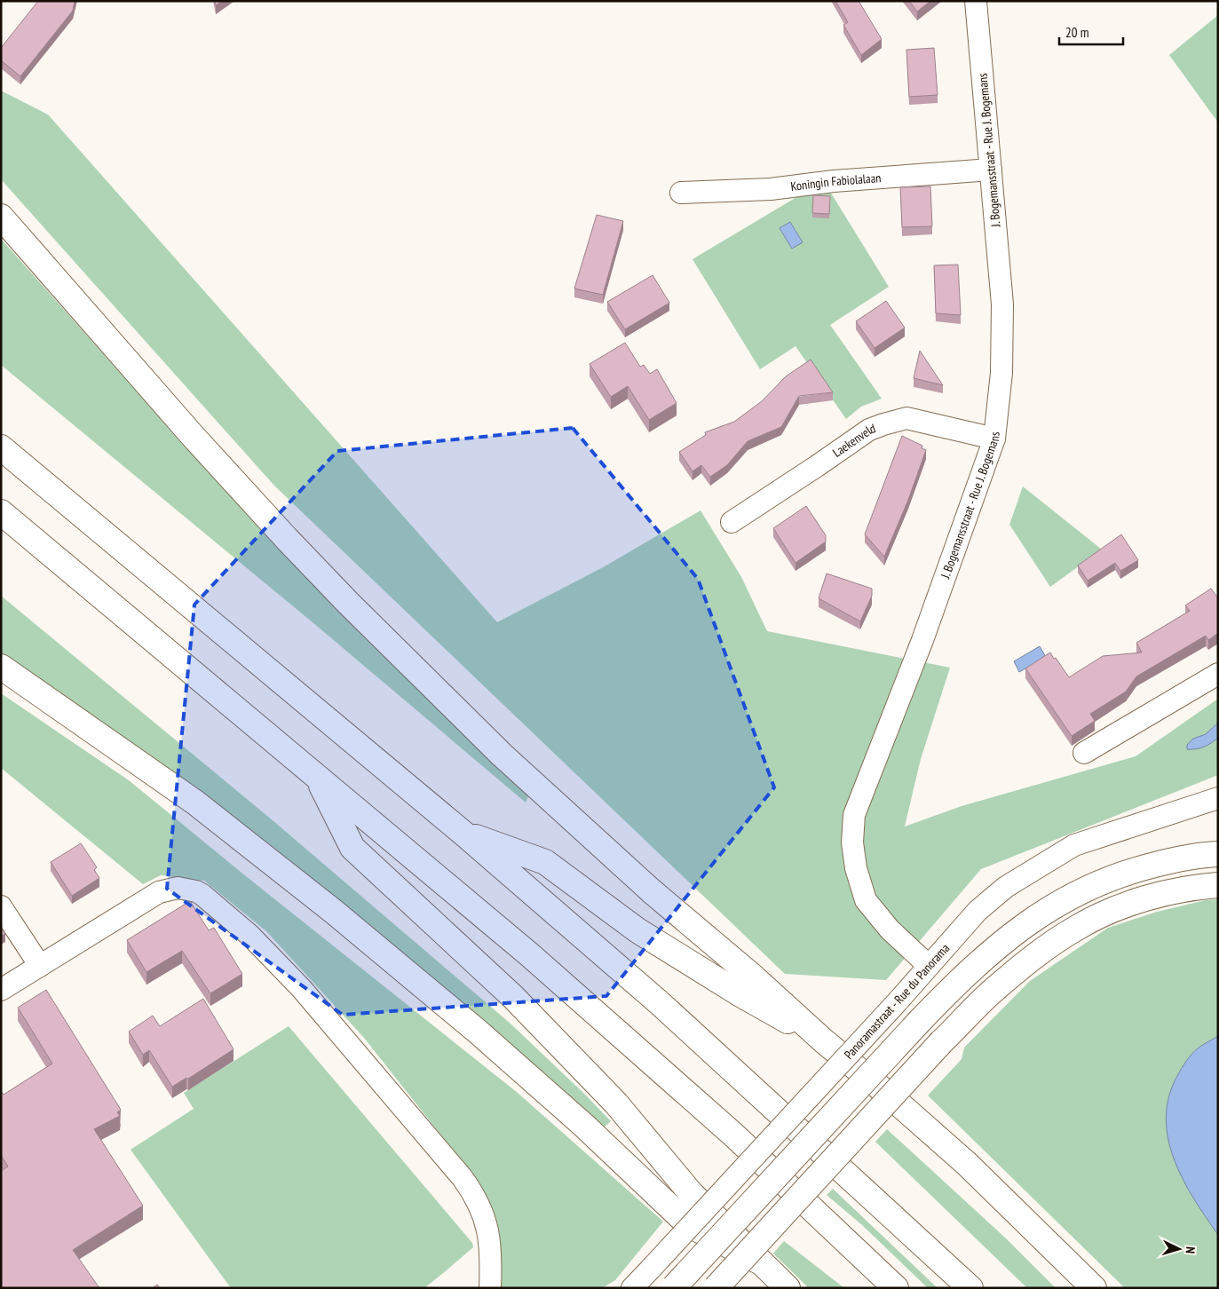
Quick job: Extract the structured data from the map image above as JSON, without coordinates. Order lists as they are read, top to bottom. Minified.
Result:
{"streets":{"street":["J. Bogemansstraat - Rue J. Bogemans","Koningin Fabiolalaan","Laekenveld","Panoramastraat - Rue du Panorama"]},"crossings":[["J. Bogemansstraat - Rue J. Bogemans","Koningin Fabiolalaan"],["J. Bogemansstraat - Rue J. Bogemans","Laekenveld"],["J. Bogemansstraat - Rue J. Bogemans","Panoramastraat - Rue du Panorama"]],"scale_bar":"20 m","north":"right"}
